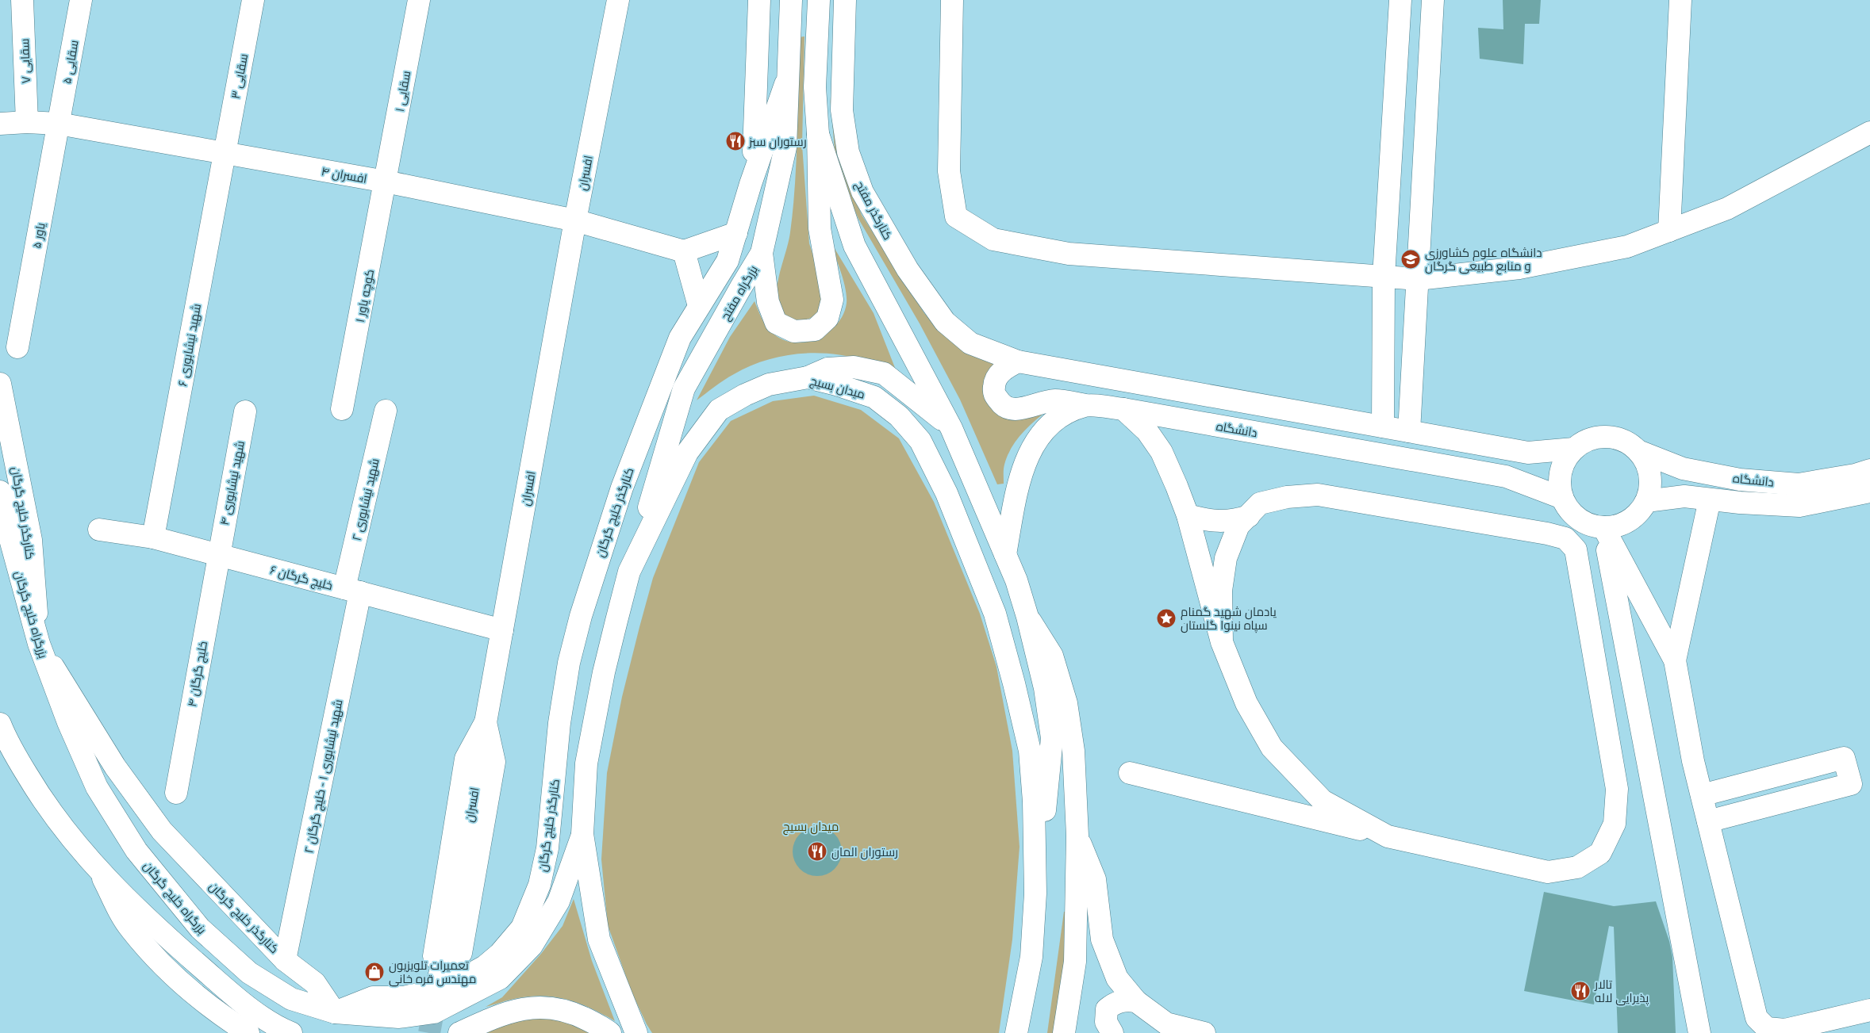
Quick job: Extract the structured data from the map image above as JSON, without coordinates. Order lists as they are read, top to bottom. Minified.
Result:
{"streets":{"main road":["سقایی ۷","سقایی ۵","سقایی ۳","سقایی ۱","افسران","افسران ۴","کنارگذر مفتح","یاور ۵","بزرگراه مفتح","کوچه یاور ۱","شهید نیشابوری ۶","میدان بسیج","دانشگاه","شهید نیشابوری ۴","شهید نیشابوری ۲","کنارگذر خلیج گرگان","خلیج گرگان ۶","بزرگراه خلیج گرگان","خلیج گرگان ۴","شهید نیشابوری ۱ - خلیج گرگان ۲"]},"crossings":[["سقایی ۷","افسران ۴"],["سقایی ۵","افسران ۴"],["سقایی ۵","یاور ۵"],["سقایی ۳","افسران ۴"],["سقایی ۳","شهید نیشابوری ۶"],["سقایی ۱","افسران ۴"],["سقایی ۱","کوچه یاور ۱"],["افسران","افسران ۴"],["افسران","کنارگذر خلیج گرگان"],["افسران","خلیج گرگان ۶"],["افسران ۴","یاور ۵"],["افسران ۴","کوچه یاور ۱"],["افسران ۴","شهید نیشابوری ۶"],["بزرگراه مفتح","میدان بسیج"],["شهید نیشابوری ۶","خلیج گرگان ۶"],["میدان بسیج","بزرگراه خلیج گرگان"],["شهید نیشابوری ۴","خلیج گرگان ۶"],["شهید نیشابوری ۴","خلیج گرگان ۴"],["شهید نیشابوری ۲","خلیج گرگان ۶"],["شهید نیشابوری ۲","شهید نیشابوری ۱ - خلیج گرگان ۲"],["کنارگذر خلیج گرگان","بزرگراه خلیج گرگان"],["کنارگذر خلیج گرگان","شهید نیشابوری ۱ - خلیج گرگان ۲"],["خلیج گرگان ۶","خلیج گرگان ۴"],["خلیج گرگان ۶","شهید نیشابوری ۱ - خلیج گرگان ۲"]],"parks":["میدان بسیج"],"places":{"restaurant":["رستوران سبز","رستوران المان","تالار پذیرایی لاله"],"school or university":["دانشگاه علوم کشاورزی و منابع طبیعی گرگان"],"place":["یادمان شهید گمنام سپاه نینوا گلستان"],"shop":["تعمیرات تلویزیون مهندس قره خانی"]}}
